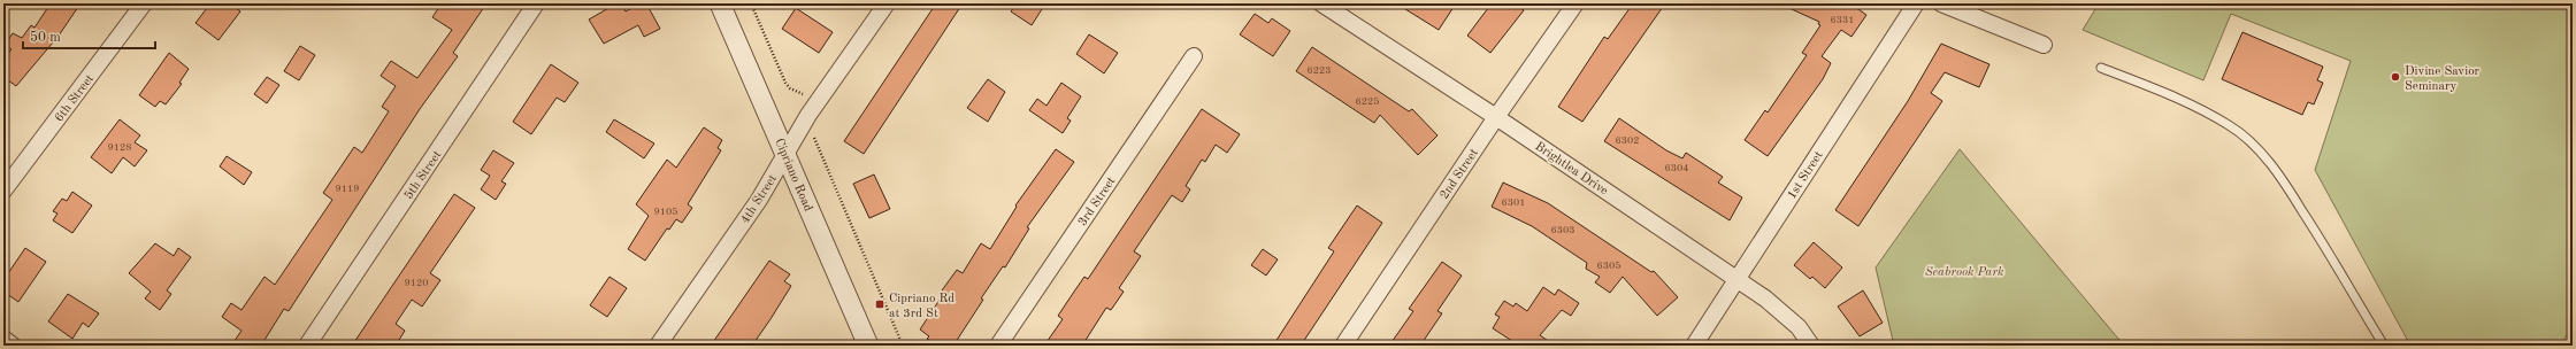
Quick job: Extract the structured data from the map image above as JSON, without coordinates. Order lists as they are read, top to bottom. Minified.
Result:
{"streets":{"street":["6th Street","Brightlea Drive","2nd Street","5th Street","Cipriano Road","1st Street","4th Street","3rd Street"]},"crossings":[["Brightlea Drive","2nd Street"],["Brightlea Drive","1st Street"],["Cipriano Road","4th Street"]],"parks":["Seabrook Park"],"places":{"other":["Divine Savior Seminary"],"transit":["Cipriano Rd at 3rd St"]},"house_numbers":["6331","6223","6225","6302","9128","6304","9119","6301","9105","6303","6305","9120"],"scale_bar":"50 m"}
